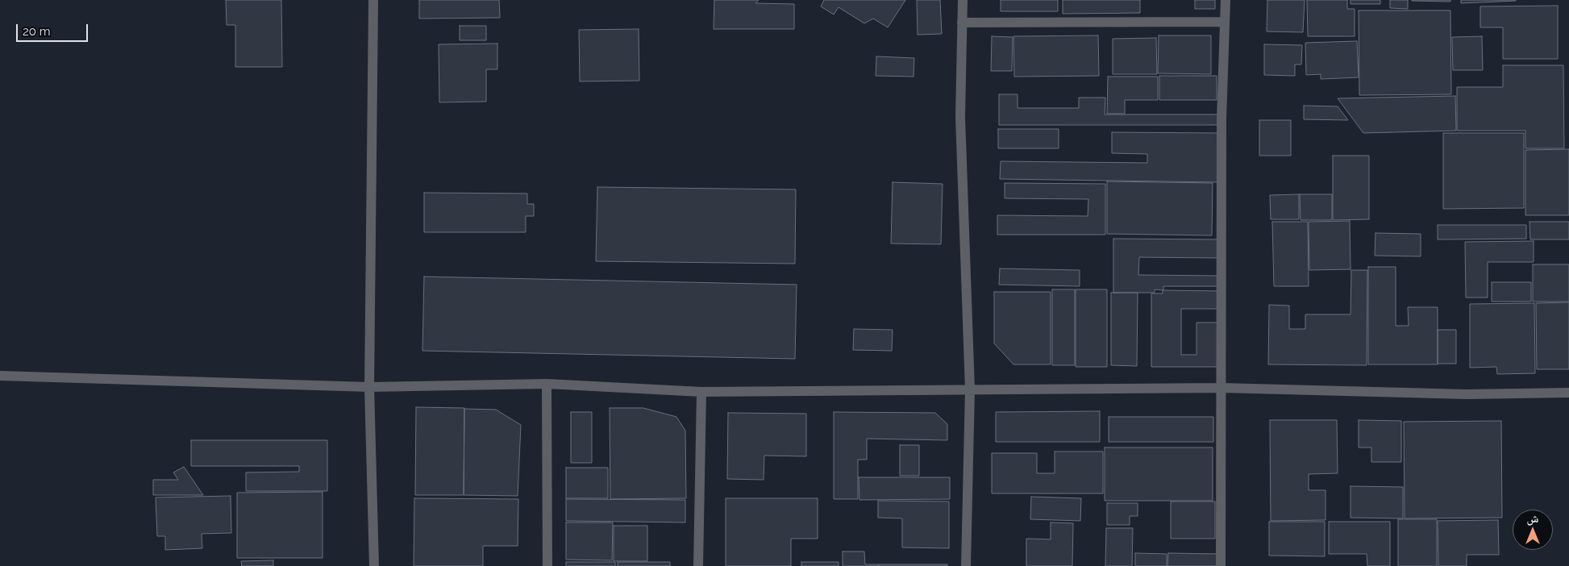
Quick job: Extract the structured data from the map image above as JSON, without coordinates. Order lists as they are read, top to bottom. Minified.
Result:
{"scale_bar":"20 m","north":"top"}
